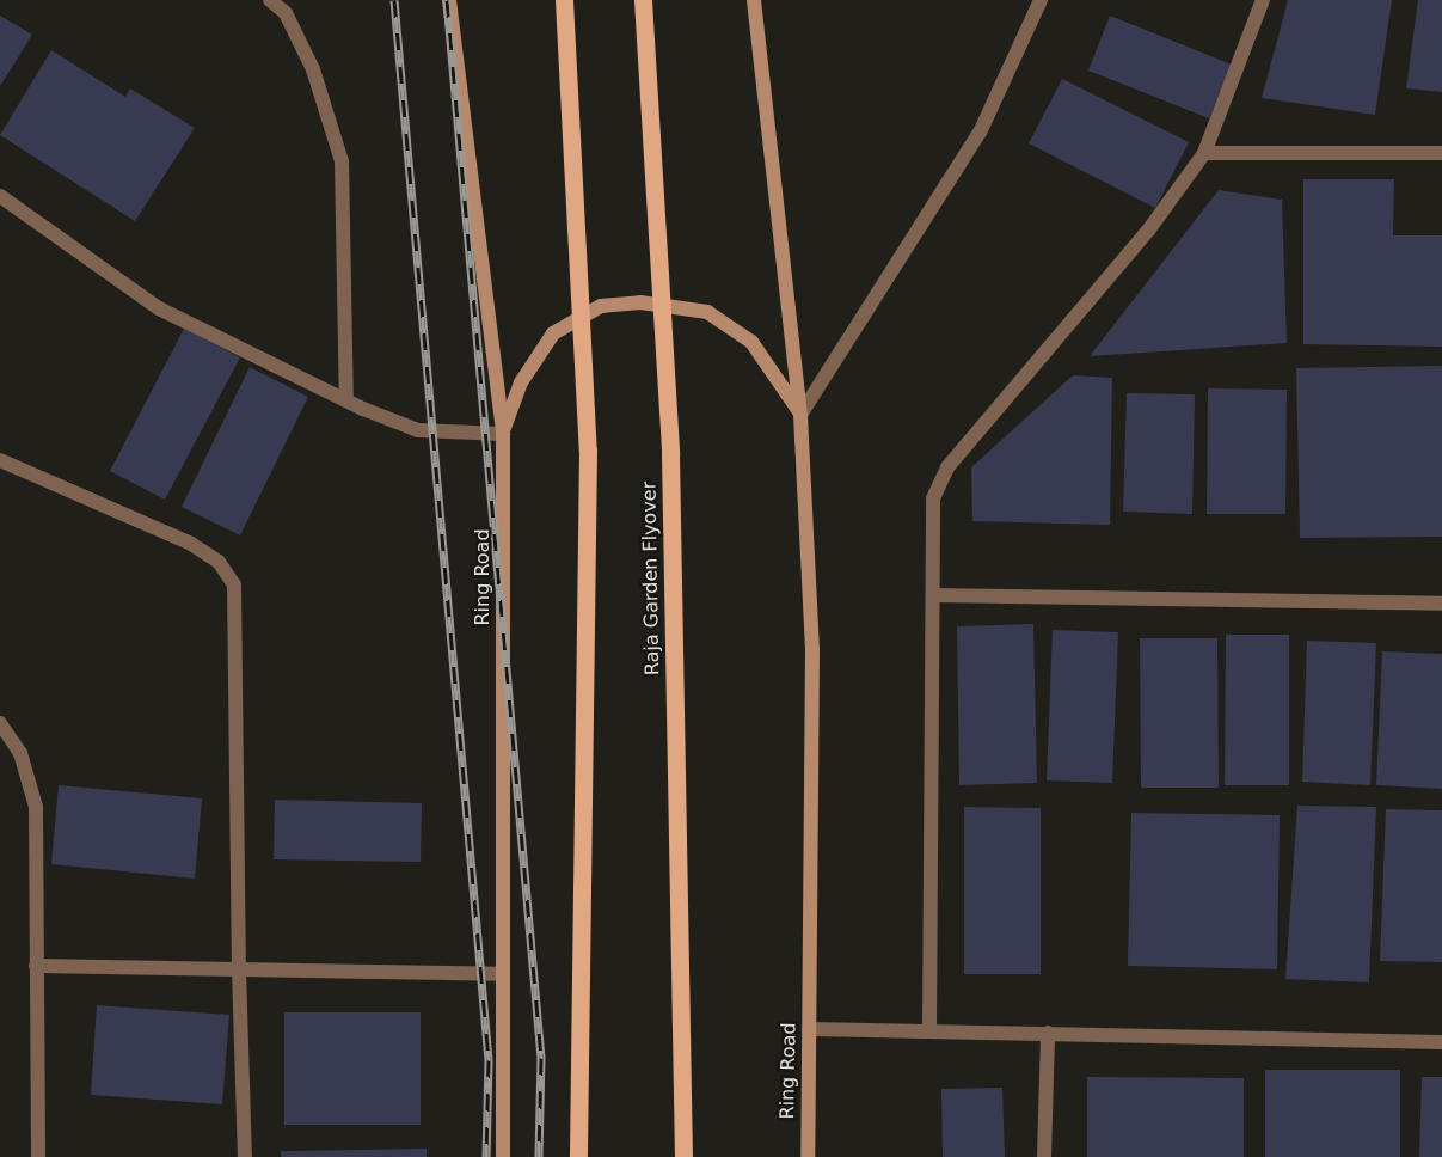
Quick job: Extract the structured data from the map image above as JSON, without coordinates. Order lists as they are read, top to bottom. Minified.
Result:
{"streets":{"main road":["Ring Road","Raja Garden Flyover"]}}
